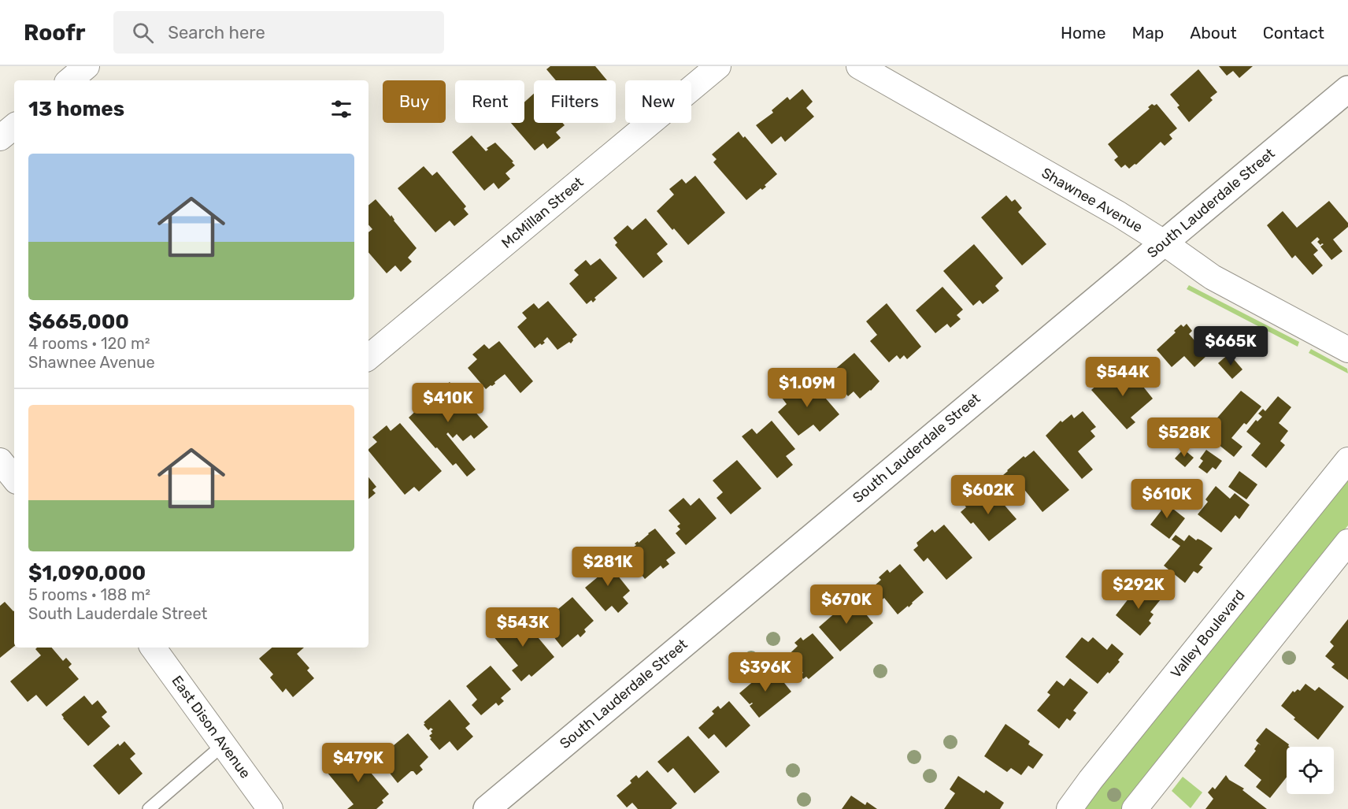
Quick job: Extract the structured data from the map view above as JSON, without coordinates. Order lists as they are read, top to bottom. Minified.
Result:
{"streets":{"street":["Shawnee Avenue","South Lauderdale Street","McMillan Street","Valley Boulevard","East Dison Avenue"]},"crossings":[["Shawnee Avenue","South Lauderdale Street"]],"page":{"header":"Roofr","search":"Search here","nav":["Home","Map","About","Contact"],"chip":["Buy","Rent","Filters","New"],"heading":"13 homes","list":[{"name":"$665,000","note":"4 rooms · 120 m² · Shawnee Avenue"},{"name":"$1,090,000","note":"5 rooms · 188 m² · South Lauderdale Street"}],"price":["$665K","$544K","$1.09M","$410K","$528K","$602K","$610K","$281K","$292K","$670K","$543K","$396K","$479K"]}}
